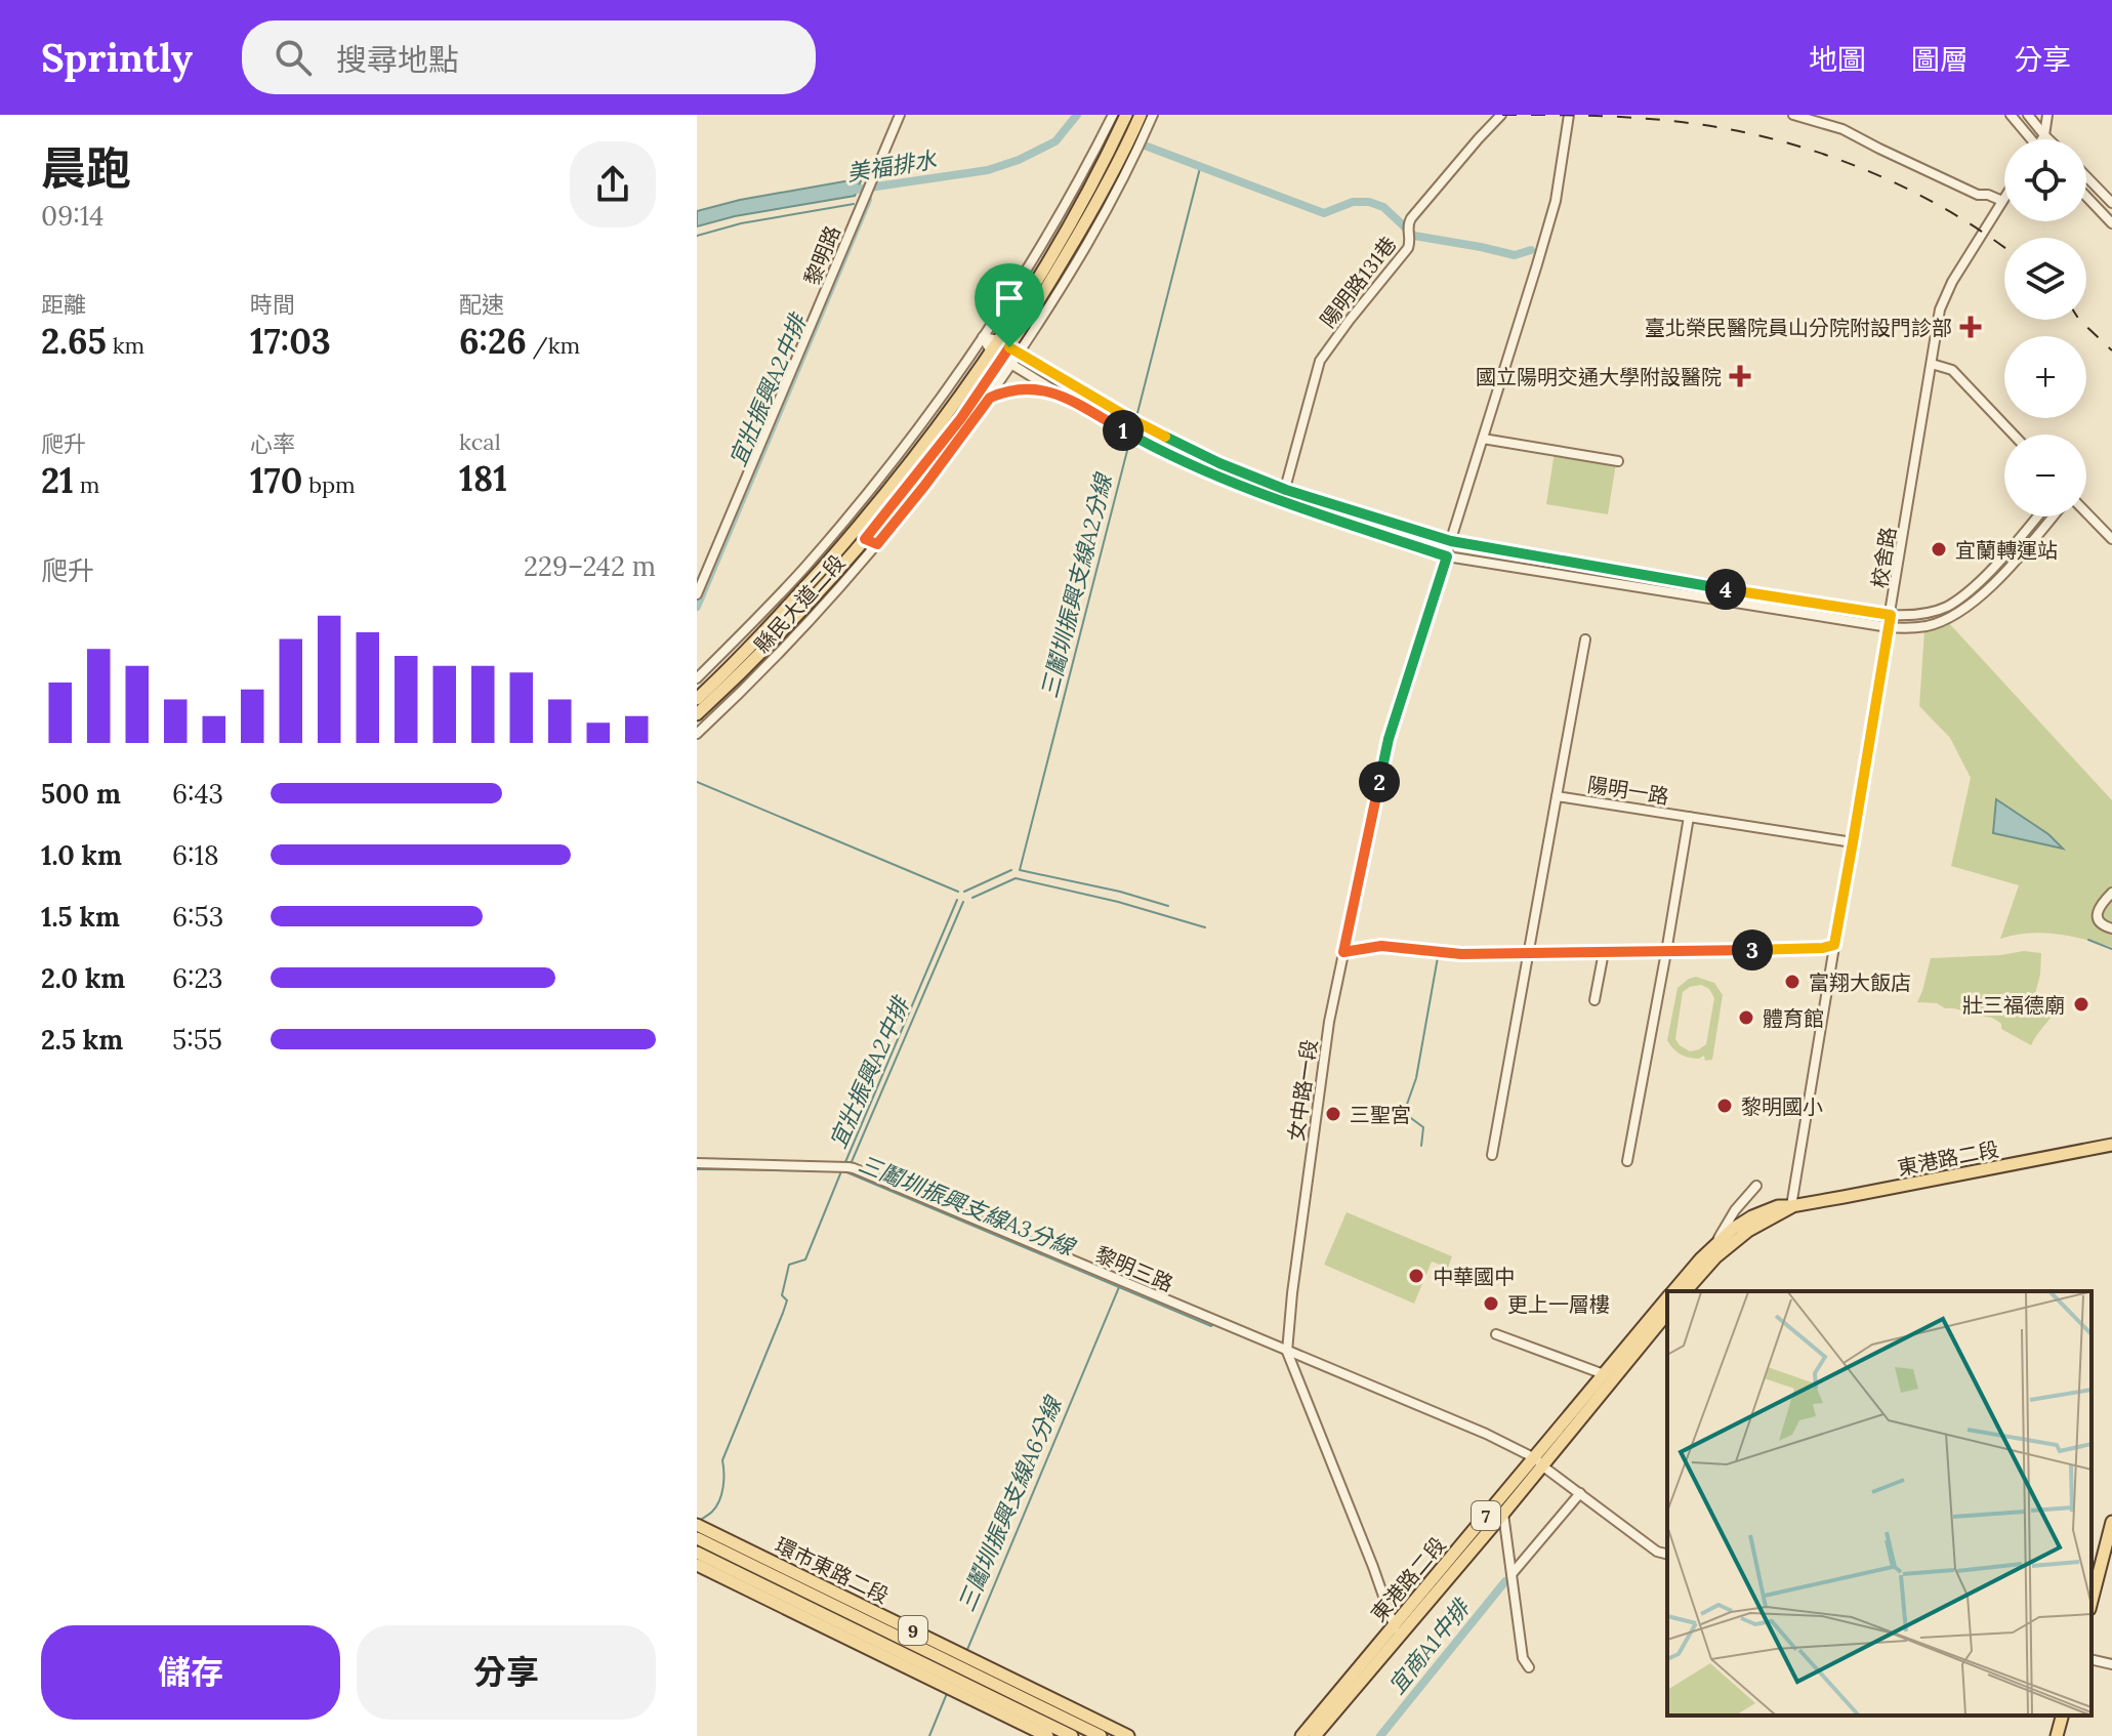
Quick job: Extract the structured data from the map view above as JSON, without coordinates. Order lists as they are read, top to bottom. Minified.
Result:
{"streets":{"main road":["縣民大道二段","東港路二段","7","環市東路二段","9"],"street":["黎明路","陽明路131巷","校舍路","陽明一路","女中路一段","黎明三路"]},"crossings":[["校舍路","陽明一路"],["校舍路","東港路二段"],["女中路一段","東港路二段"],["女中路一段","黎明三路"],["東港路二段","黎明三路"]],"water":["美福排水","宜壯振興A2中排","三鬮圳振興支線A2分線","三鬮圳振興支線A3分線","三鬮圳振興支線A6分線","宜商A1中排"],"places":{"health":["臺北榮民醫院員山分院附設門診部","國立陽明交通大學附設醫院"],"other":["宜蘭轉運站","富翔大飯店","壯三福德廟","體育館","黎明國小","三聖宮","中華國中","更上一層樓"]},"page":{"header":"Sprintly","search":"搜尋地點","nav":["地圖","圖層","分享"],"heading":["晨跑","09:14"],"map_buttons":["+","−"],"stats":[["距離","2.65 km"],["時間","17:03"],["配速","6:26 /km"],["爬升","21 m"],["心率","170 bpm"],["kcal","181"]],"pins":["1","4","2","3"],"chart":["爬升","229–242 m"],"list":[{"name":"500 m","note":"6:43"},{"name":"1.0 km","note":"6:18"},{"name":"1.5 km","note":"6:53"},{"name":"2.0 km","note":"6:23"},{"name":"2.5 km","note":"5:55"}],"buttons":["儲存","分享"]}}
